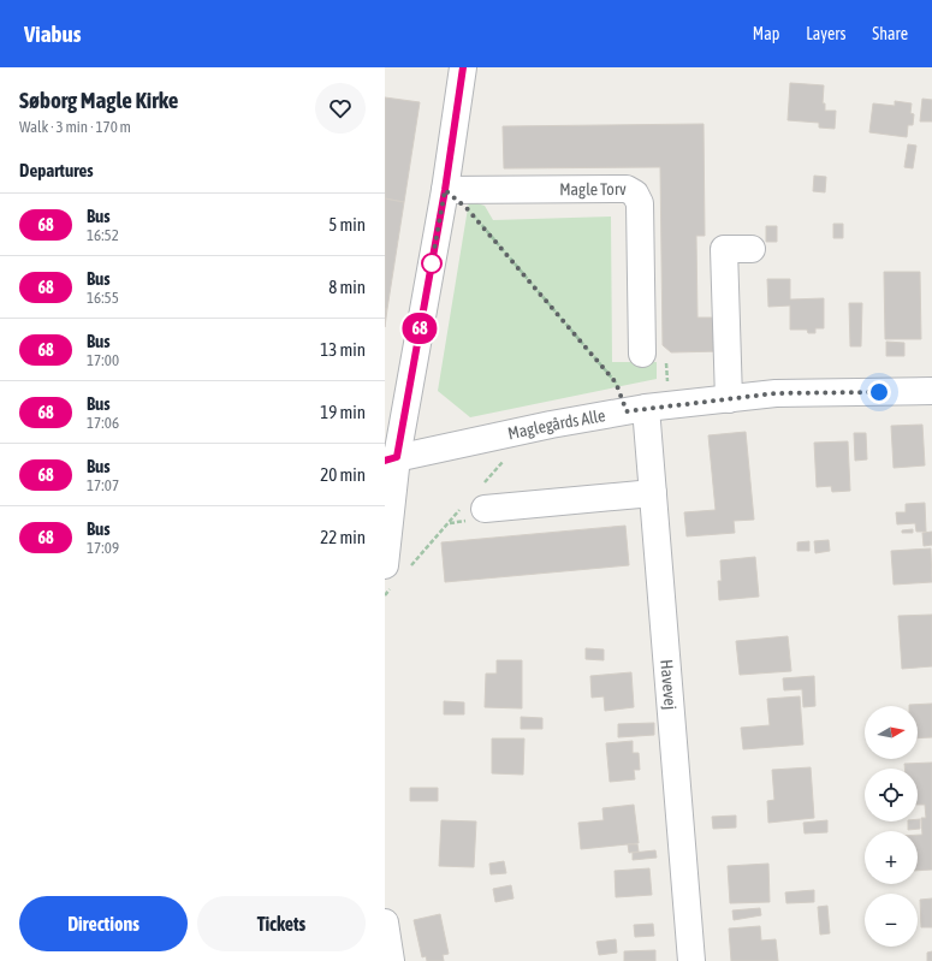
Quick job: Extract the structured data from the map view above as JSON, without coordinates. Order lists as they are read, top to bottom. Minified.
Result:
{"streets":{"street":["Magle Torv","Maglegårds Alle","Havevej"]},"crossings":[["Maglegårds Alle","Havevej"]],"lines":["bus line 68"],"north":"right","page":{"header":"Viabus","nav":["Map","Layers","Share"],"heading":[["Søborg Magle Kirke","Walk · 3 min · 170 m"],"Departures"],"on_map":"68","list":[{"mark":"68","name":"Bus","note":"16:52","value":"5 min"},{"mark":"68","name":"Bus","note":"16:55","value":"8 min"},{"mark":"68","name":"Bus","note":"17:00","value":"13 min"},{"mark":"68","name":"Bus","note":"17:06","value":"19 min"},{"mark":"68","name":"Bus","note":"17:07","value":"20 min"},{"mark":"68","name":"Bus","note":"17:09","value":"22 min"}],"map_buttons":["+","−"],"buttons":["Directions","Tickets"]}}
